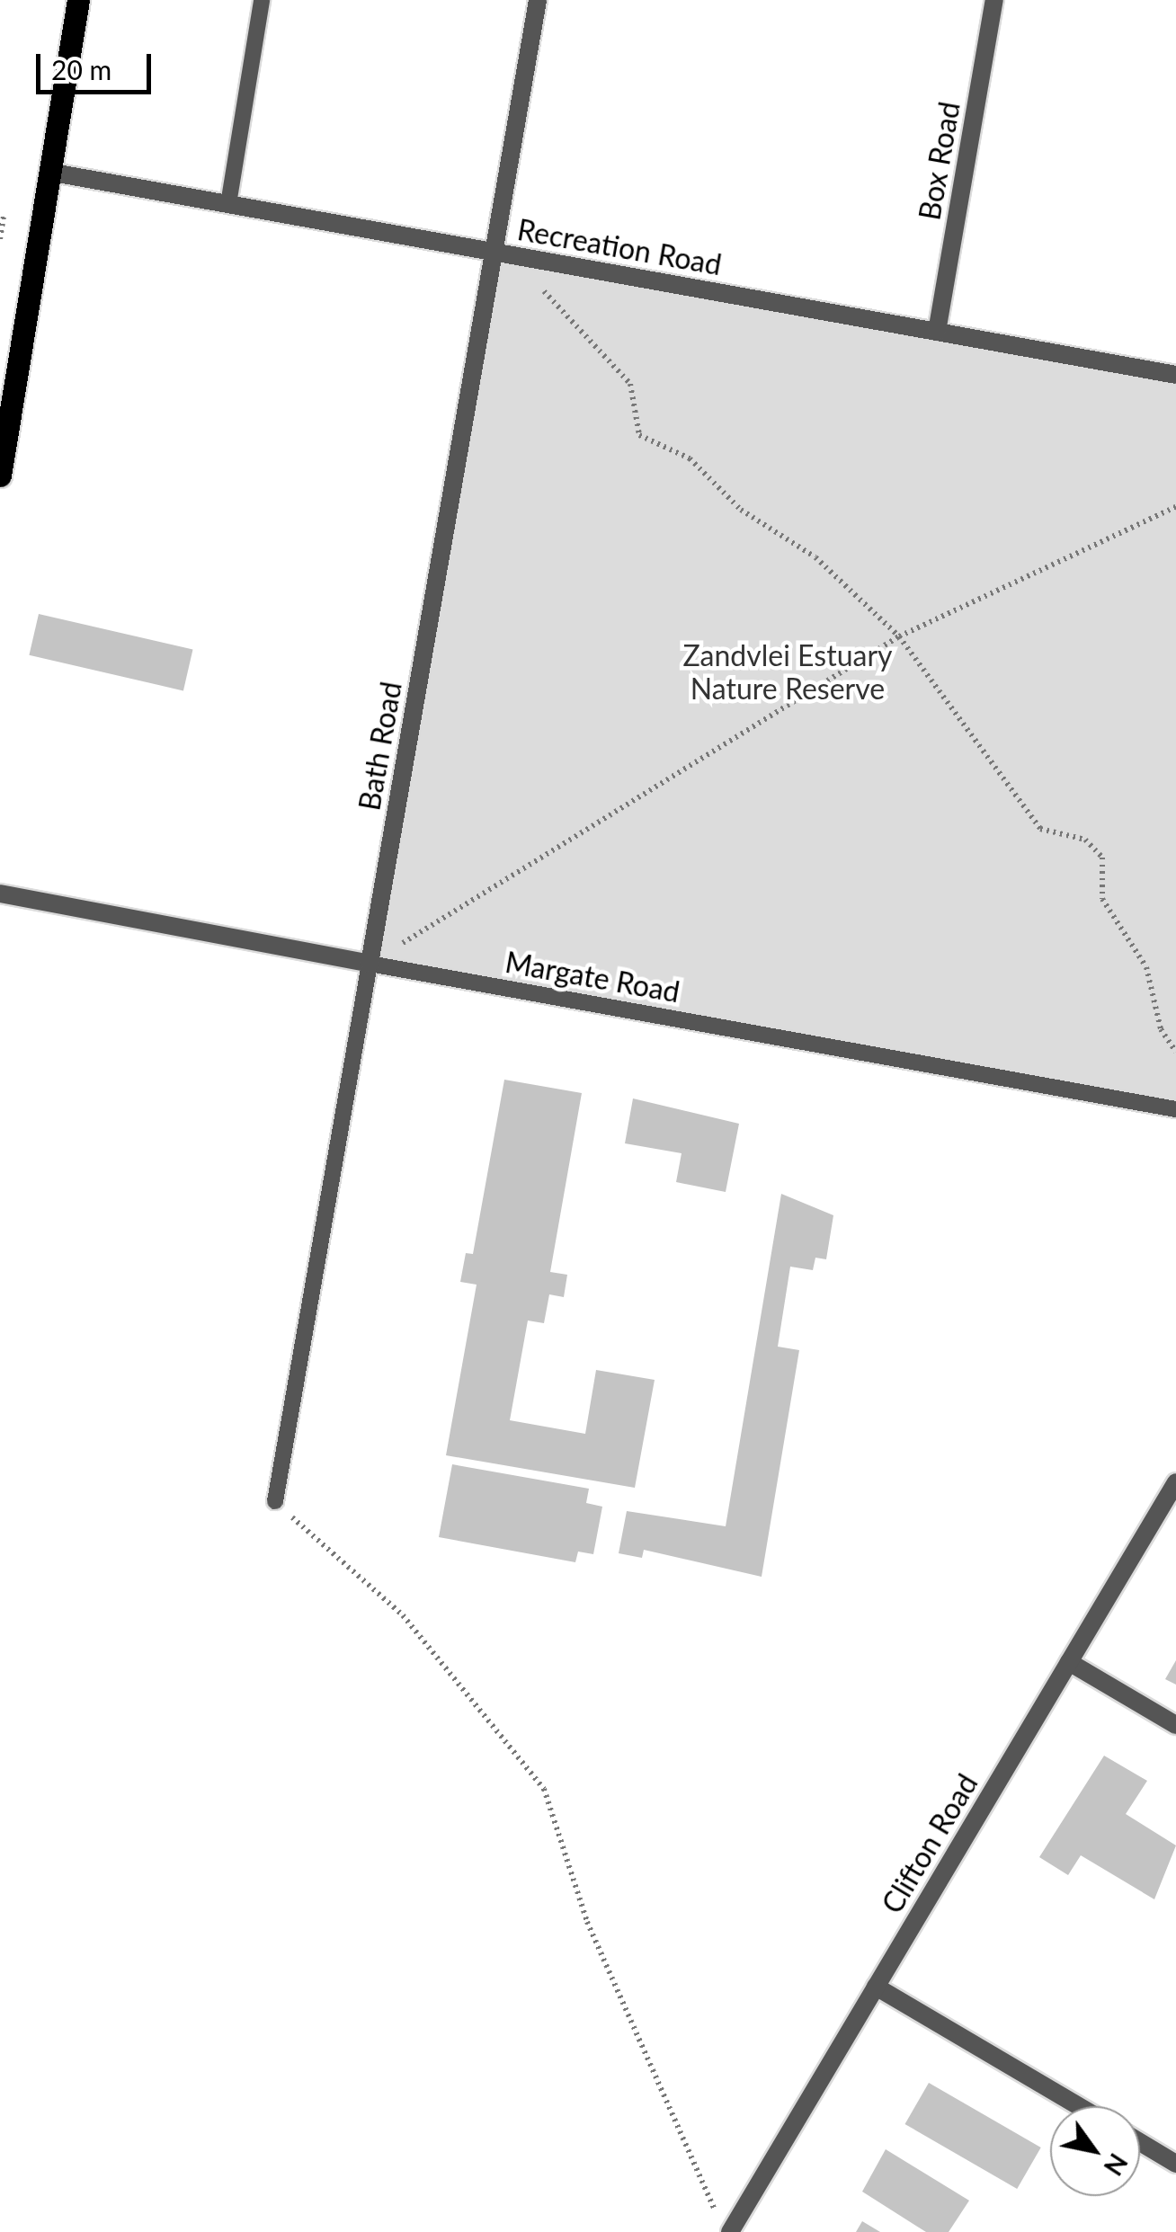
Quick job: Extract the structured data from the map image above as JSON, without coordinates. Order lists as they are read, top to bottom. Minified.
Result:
{"streets":{"street":["Box Road","Recreation Road","Bath Road","Margate Road","Clifton Road"]},"crossings":[["Box Road","Recreation Road"],["Recreation Road","Bath Road"],["Bath Road","Margate Road"]],"parks":["Zandvlei Estuary Nature Reserve"],"scale_bar":"20 m","north":"bottom right"}
